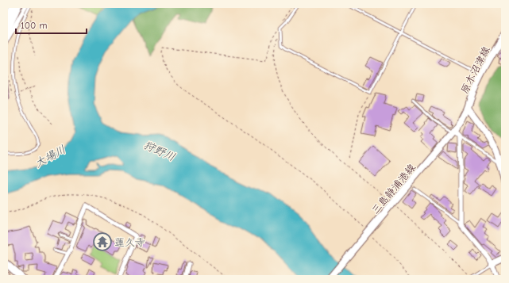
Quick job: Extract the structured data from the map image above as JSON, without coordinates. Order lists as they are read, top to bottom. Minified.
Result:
{"streets":{"main road":["原木沼津線","三島静浦港線"]},"crossings":[["原木沼津線","三島静浦港線"]],"water":["狩野川","大場川"],"places":{"temple":["蓮久寺"]},"scale_bar":"100 m"}
